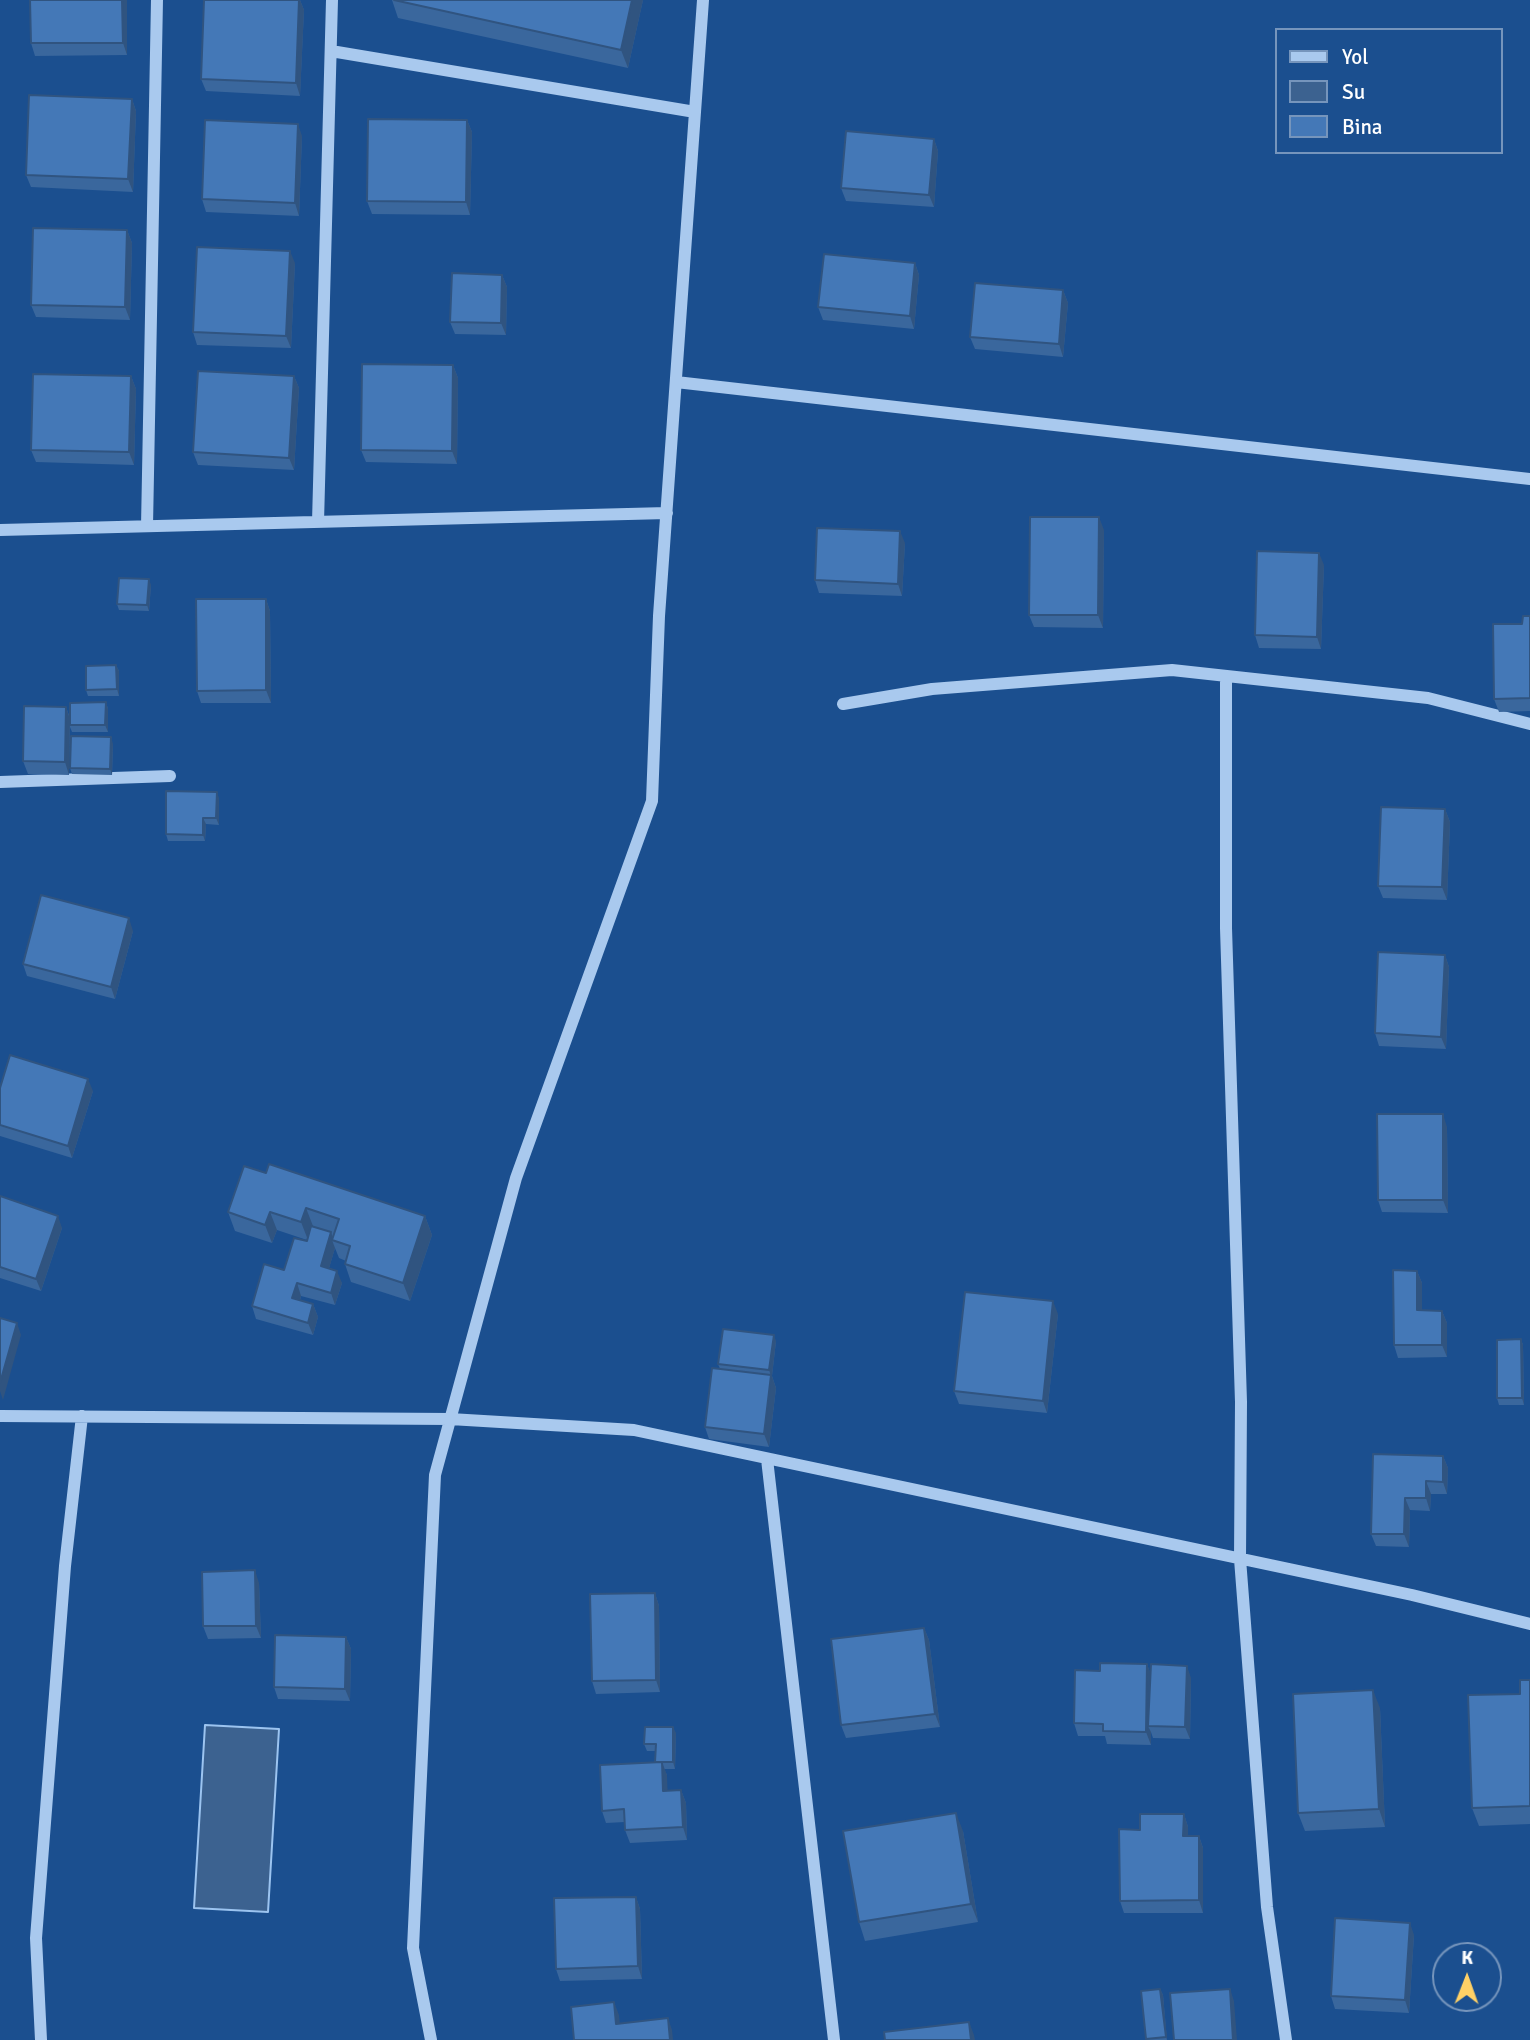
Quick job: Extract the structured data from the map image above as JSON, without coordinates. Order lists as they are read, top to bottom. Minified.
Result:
{"legend":["Yol","Su","Bina"],"north":"top"}
